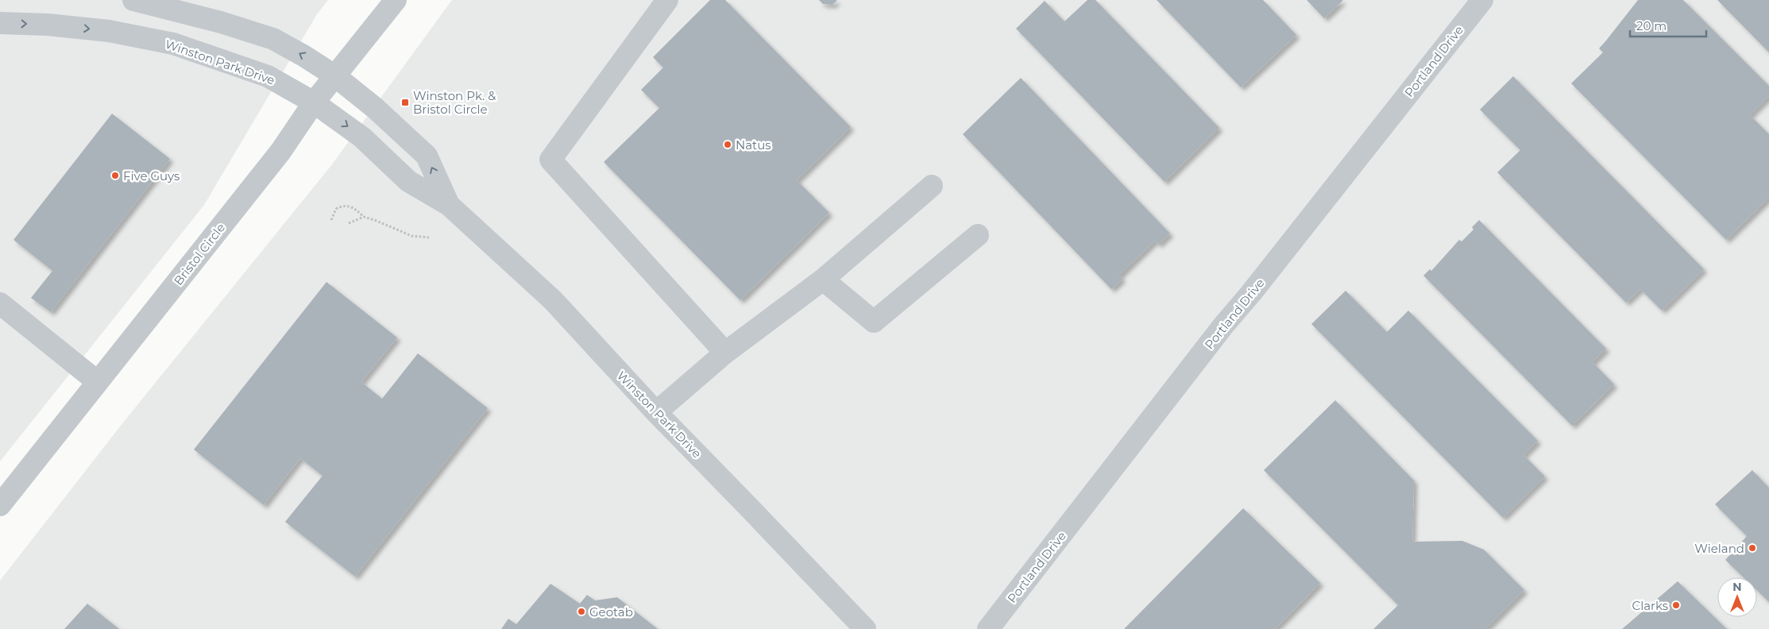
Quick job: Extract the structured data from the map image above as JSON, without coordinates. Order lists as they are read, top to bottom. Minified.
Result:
{"streets":{"street":["Portland Drive","Winston Park Drive","Bristol Circle"]},"crossings":[["Winston Park Drive","Bristol Circle"]],"places":{"transit":["Winston Pk. & Bristol Circle"],"other":["Natus","Five Guys","Wieland","Clarks","Geotab"]},"scale_bar":"20 m","north":"top"}
